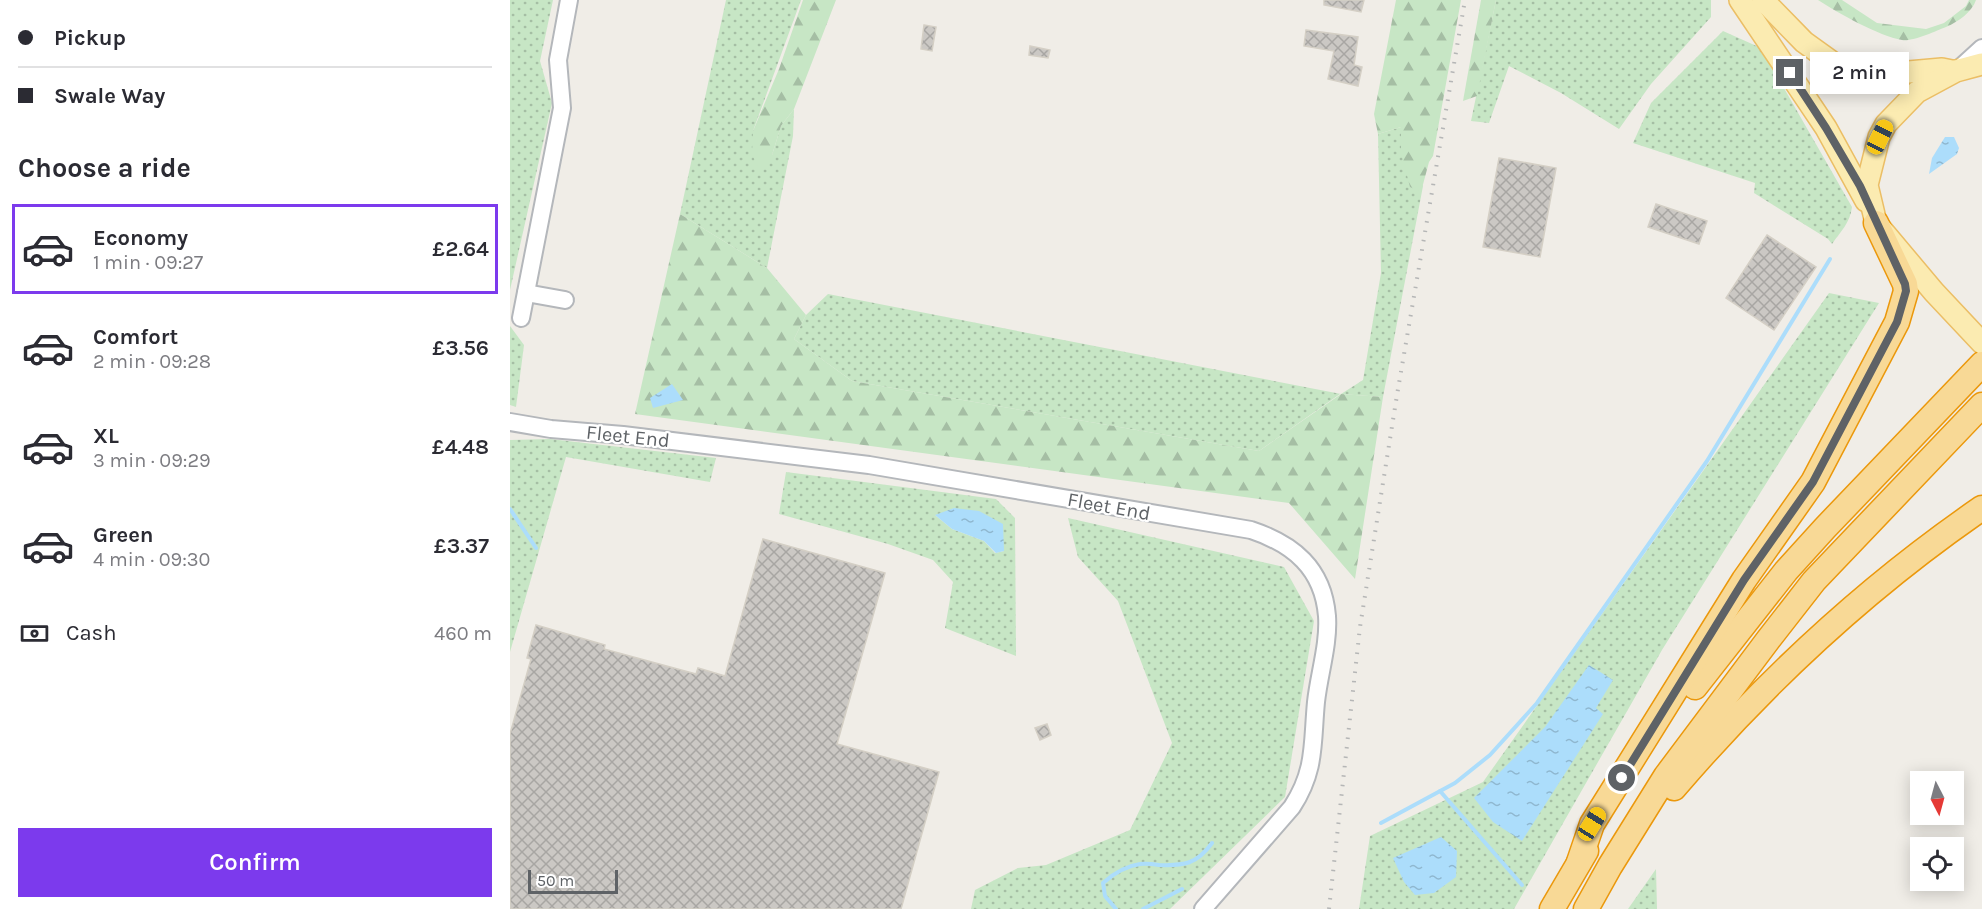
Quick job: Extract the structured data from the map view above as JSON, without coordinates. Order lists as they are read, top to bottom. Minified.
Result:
{"streets":{"street":["Fleet End"]},"scale_bar":"50 m","north":"bottom","page":{"banner":["Pickup","Swale Way"],"bubble":"2 min","heading":"Choose a ride","list":[{"name":"Economy","note":"1 min · 09:27","value":"£2.64"},{"name":"Comfort","note":"2 min · 09:28","value":"£3.56"},{"name":"XL","note":"3 min · 09:29","value":"£4.48"},{"name":"Green","note":"4 min · 09:30","value":"£3.37"}],"pay":["Cash","460 m"],"buttons":"Confirm","scale":"50 m"}}
